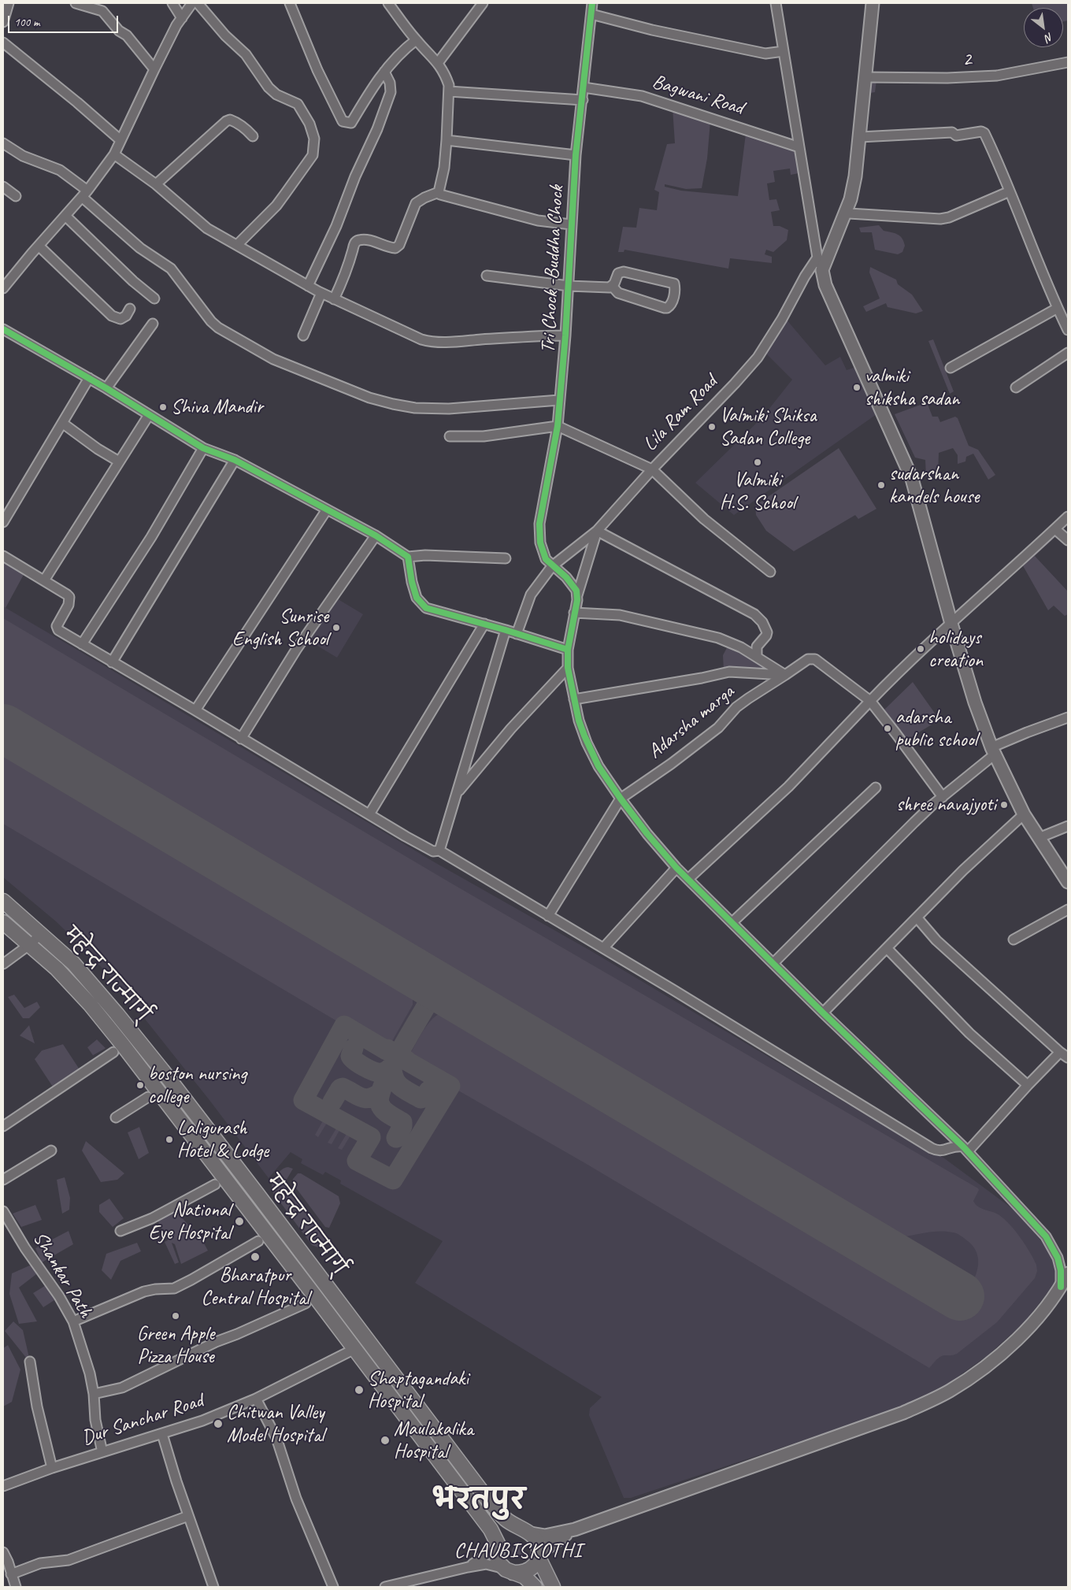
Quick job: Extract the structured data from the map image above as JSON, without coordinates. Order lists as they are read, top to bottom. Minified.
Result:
{"streets":{"highway":["महेन्द्र राज्मार्ग्"],"street":["2","Bagwani Road","Tri Chock -Buddha Chock","Lila Ram Road","Adarsha marga","Shankar Path","Dur Sanchar Road"]},"crossings":[["Bagwani Road","Tri Chock -Buddha Chock"],["Tri Chock -Buddha Chock","Lila Ram Road"],["Lila Ram Road","Adarsha marga"],["महेन्द्र राज्मार्ग्","Dur Sanchar Road"],["Shankar Path","Dur Sanchar Road"]],"districts":["भरतपुर","CHAUBISKOTHI"],"places":["valmiki shiksha sadan","Shiva Mandir","Valmiki Shiksa Sadan College","Valmiki H.S. School","sudarshan kandels house","Sunrise English School","holidays creation","adarsha public school","shree navajyoti","boston nursing college","Laligurash Hotel & Lodge","National Eye Hospital","Bharatpur Central Hospital","Green Apple Pizza House","Shaptagandaki Hospital","Chitwan Valley Model Hospital","Maulakalika Hospital"],"scale_bar":"100 m","north":"bottom right"}
